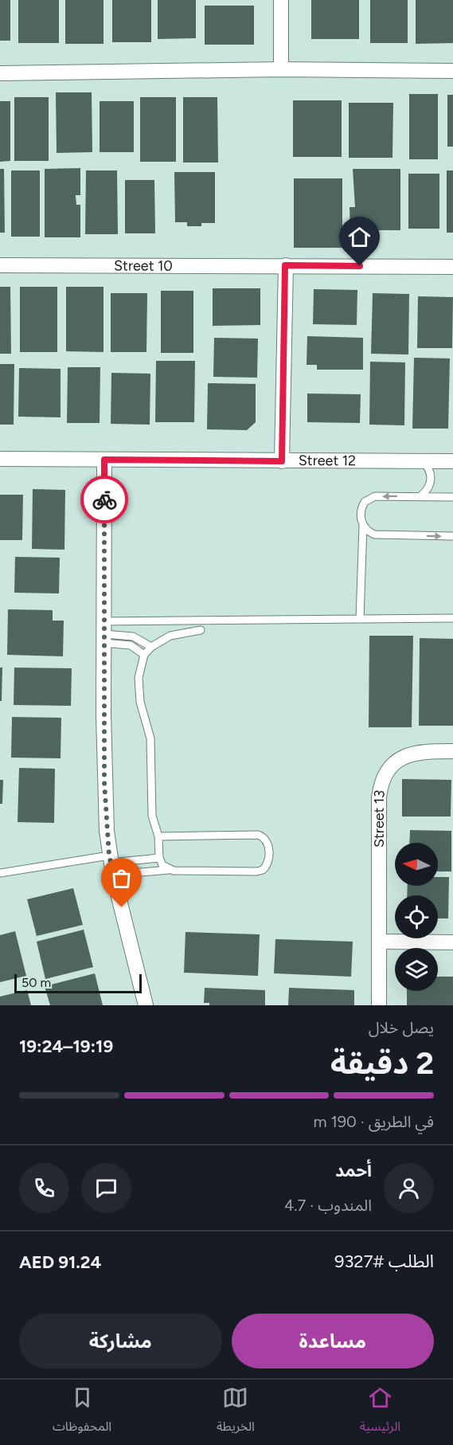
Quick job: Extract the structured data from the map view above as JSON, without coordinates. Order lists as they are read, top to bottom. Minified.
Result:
{"streets":{"street":["Street 10","Street 12","Street 13"]},"scale_bar":"50 m","north":"left","page":{"scale":"50 m","heading":["2 دقيقة","يصل خلال","19:19–19:24"],"panel":["أحمد","المندوب · 4.7","الطلب #9327","AED 91.24"],"bar":"في الطريق · 190 m","buttons":["مساعدة","مشاركة"],"tabs":["الرئيسية","الخريطة","المحفوظات"]}}
